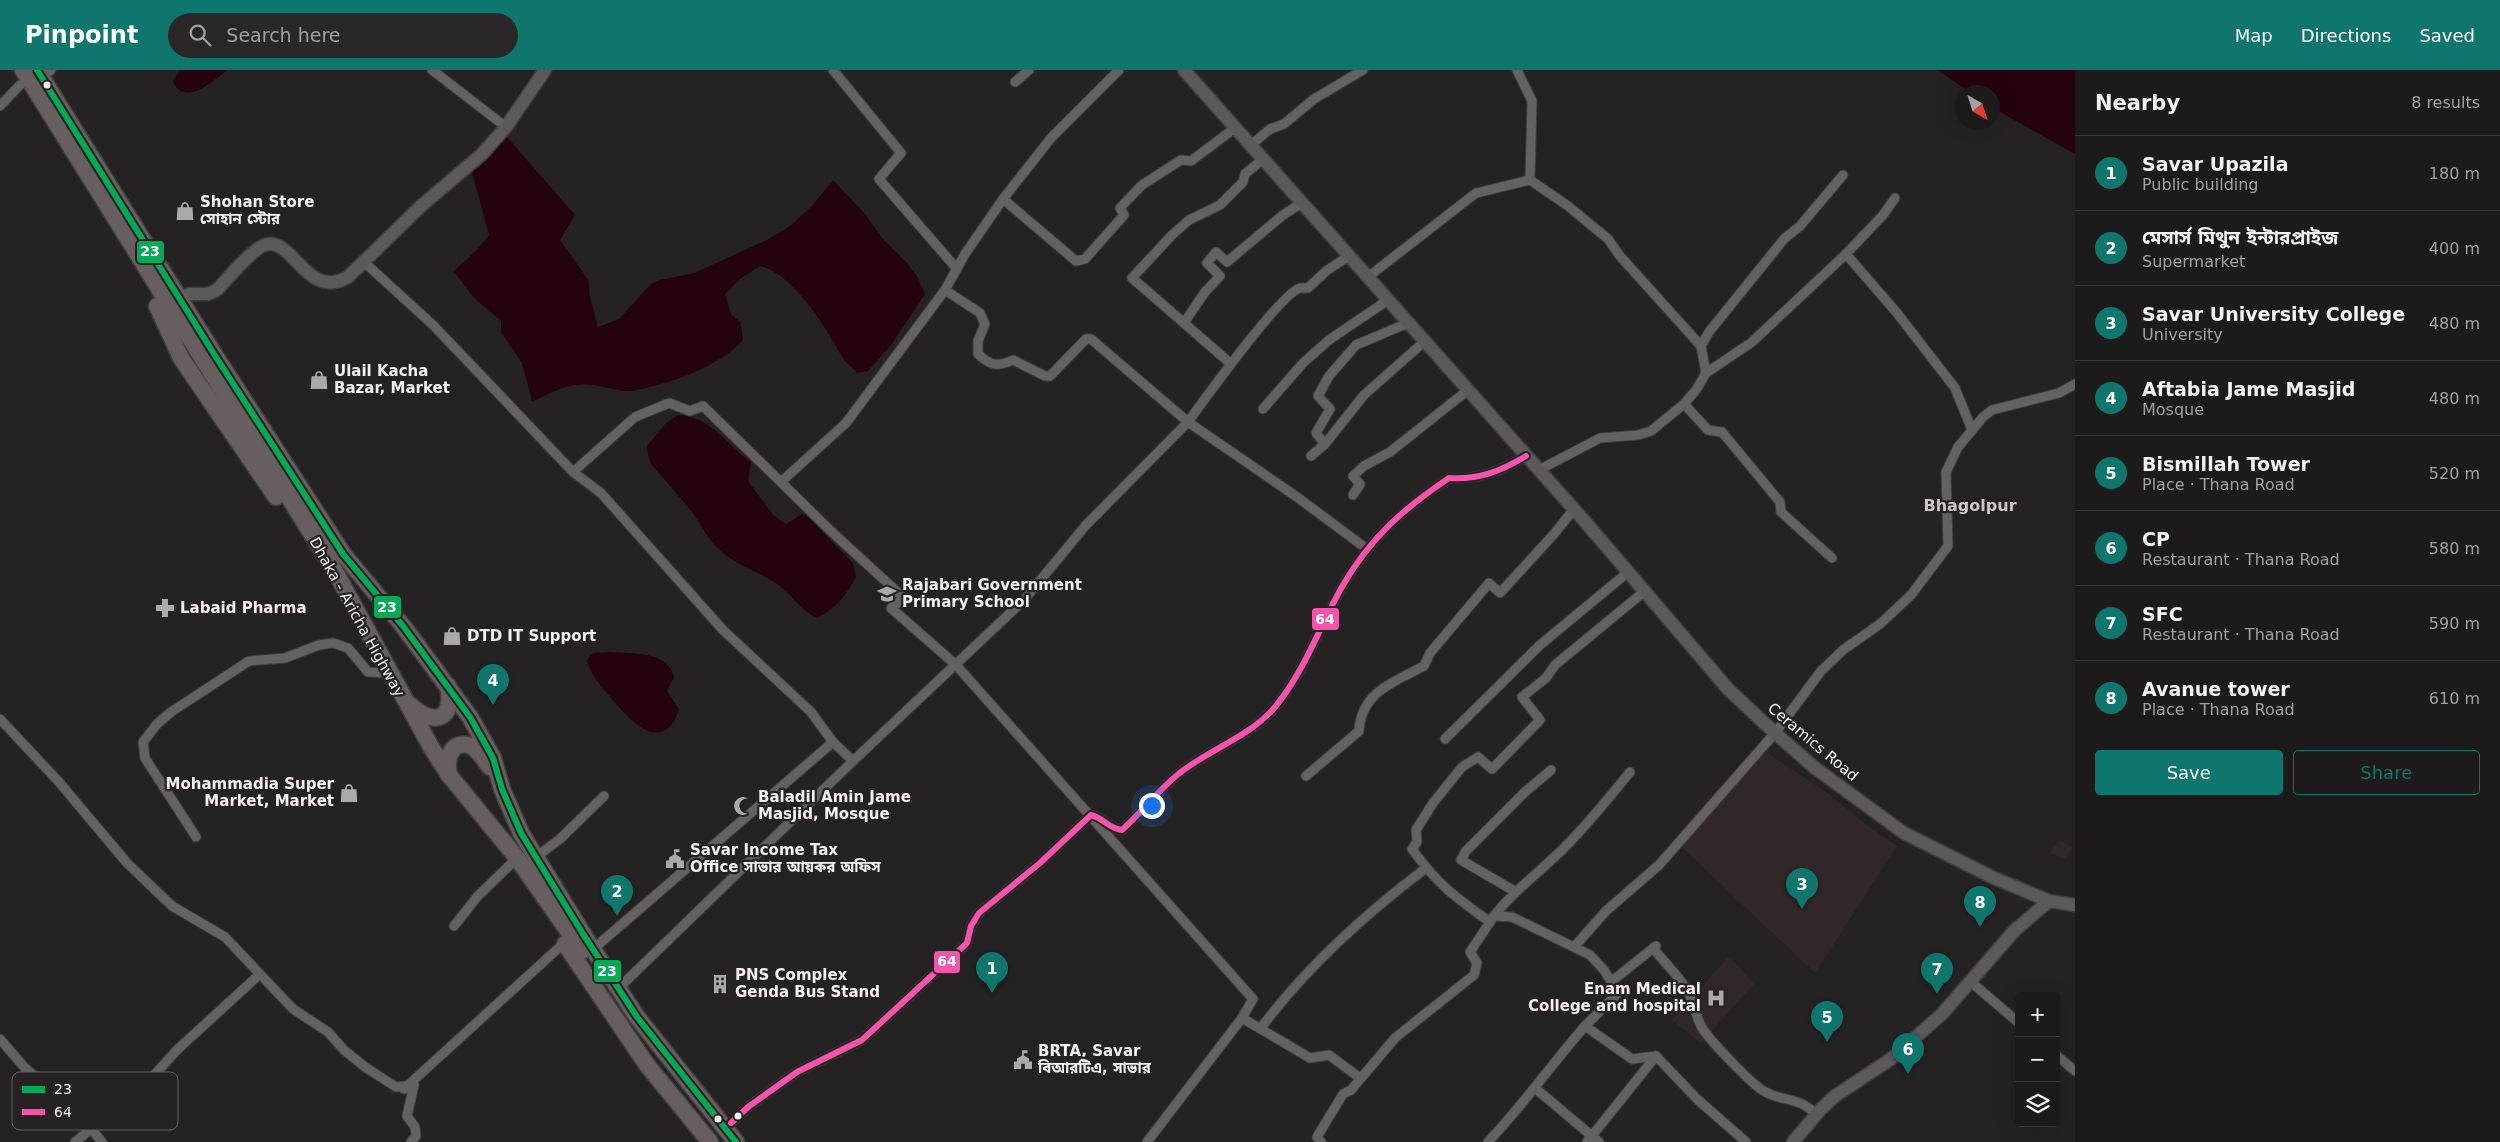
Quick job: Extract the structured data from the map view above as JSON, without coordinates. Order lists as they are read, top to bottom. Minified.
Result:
{"streets":{"highway":["Dhaka - Aricha Highway"],"street":["Ceramics Road"]},"districts":["Bhagolpur"],"places":{"shop":["Shohan Store সোহান স্টোর","Ulail Kacha Bazar, Market","DTD IT Support","Mohammadia Super Market, Market"],"school or university":["Rajabari Government Primary School"],"pharmacy":["Labaid Pharma"],"mosque":["Baladil Amin Jame Masjid, Mosque"],"public building":["Savar Income Tax Office সাভার আয়কর অফিস","BRTA, Savar বিআরটিএ, সাভার"],"building":["PNS Complex Genda Bus Stand"],"hospital":["Enam Medical College and hospital"]},"lines":["transit line 23","transit line 64"],"legend":["23","64"],"north":"bottom right","page":{"header":"Pinpoint","search":"Search here","nav":["Map","Directions","Saved"],"heading":["Nearby","8 results"],"list":[{"mark":"1","name":"Savar Upazila","note":"Public building","value":"180 m"},{"mark":"2","name":"মেসার্স মিথুন ইন্টারপ্রাইজ","note":"Supermarket","value":"400 m"},{"mark":"3","name":"Savar University College","note":"University","value":"480 m"},{"mark":"4","name":"Aftabia Jame Masjid","note":"Mosque","value":"480 m"},{"mark":"5","name":"Bismillah Tower","note":"Place · Thana Road","value":"520 m"},{"mark":"6","name":"CP","note":"Restaurant · Thana Road","value":"580 m"},{"mark":"7","name":"SFC","note":"Restaurant · Thana Road","value":"590 m"},{"mark":"8","name":"Avanue tower","note":"Place · Thana Road","value":"610 m"}],"pins":["4","3","2","8","1","7","5","6"],"buttons":["Save","Share"],"map_buttons":["+","−"]}}
